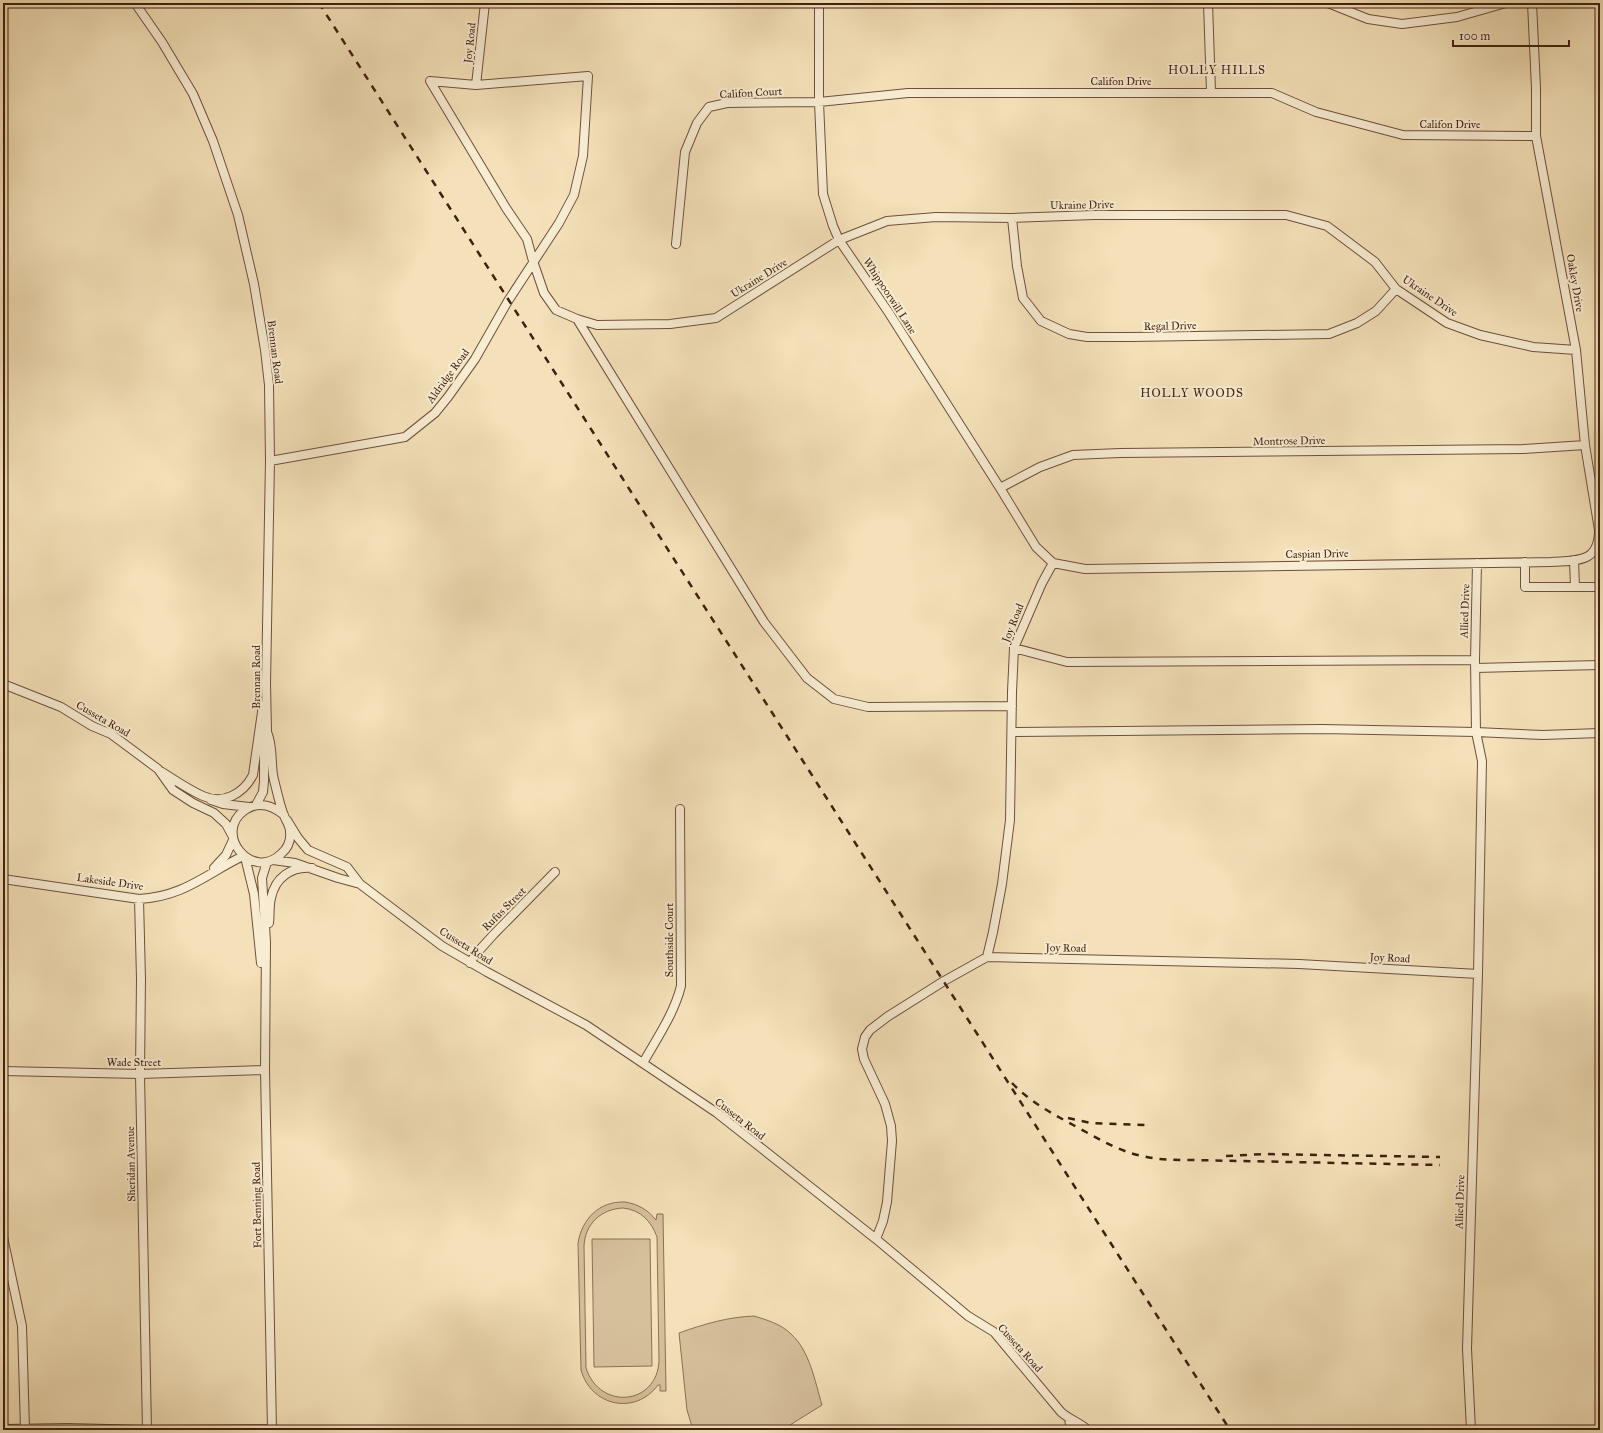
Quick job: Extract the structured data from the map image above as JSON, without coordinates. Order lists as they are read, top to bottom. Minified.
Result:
{"streets":{"street":["Joy Road","Califon Drive","Califon Court","Ukraine Drive","Oakley Drive","Whippoorwill Lane","Regal Drive","Brennan Road","Aldridge Road","Montrose Drive","Caspian Drive","Allied Drive","Cusseta Road","Lakeside Drive","Rufus Street","Southside Court","Wade Street","Sheridan Avenue","Fort Benning Road"]},"crossings":[["Joy Road","Ukraine Drive"],["Joy Road","Whippoorwill Lane"],["Joy Road","Aldridge Road"],["Joy Road","Caspian Drive"],["Joy Road","Allied Drive"],["Califon Drive","Califon Court"],["Califon Drive","Oakley Drive"],["Califon Drive","Whippoorwill Lane"],["Califon Court","Whippoorwill Lane"],["Ukraine Drive","Oakley Drive"],["Ukraine Drive","Whippoorwill Lane"],["Ukraine Drive","Regal Drive"],["Ukraine Drive","Aldridge Road"],["Oakley Drive","Montrose Drive"],["Oakley Drive","Caspian Drive"],["Whippoorwill Lane","Montrose Drive"],["Whippoorwill Lane","Caspian Drive"],["Brennan Road","Aldridge Road"],["Brennan Road","Cusseta Road"],["Brennan Road","Lakeside Drive"],["Brennan Road","Fort Benning Road"],["Caspian Drive","Allied Drive"],["Cusseta Road","Lakeside Drive"],["Cusseta Road","Rufus Street"],["Cusseta Road","Southside Court"],["Cusseta Road","Fort Benning Road"],["Lakeside Drive","Sheridan Avenue"],["Lakeside Drive","Fort Benning Road"],["Wade Street","Sheridan Avenue"],["Wade Street","Fort Benning Road"]],"districts":["HOLLY HILLS","HOLLY WOODS"],"scale_bar":"100 m"}
